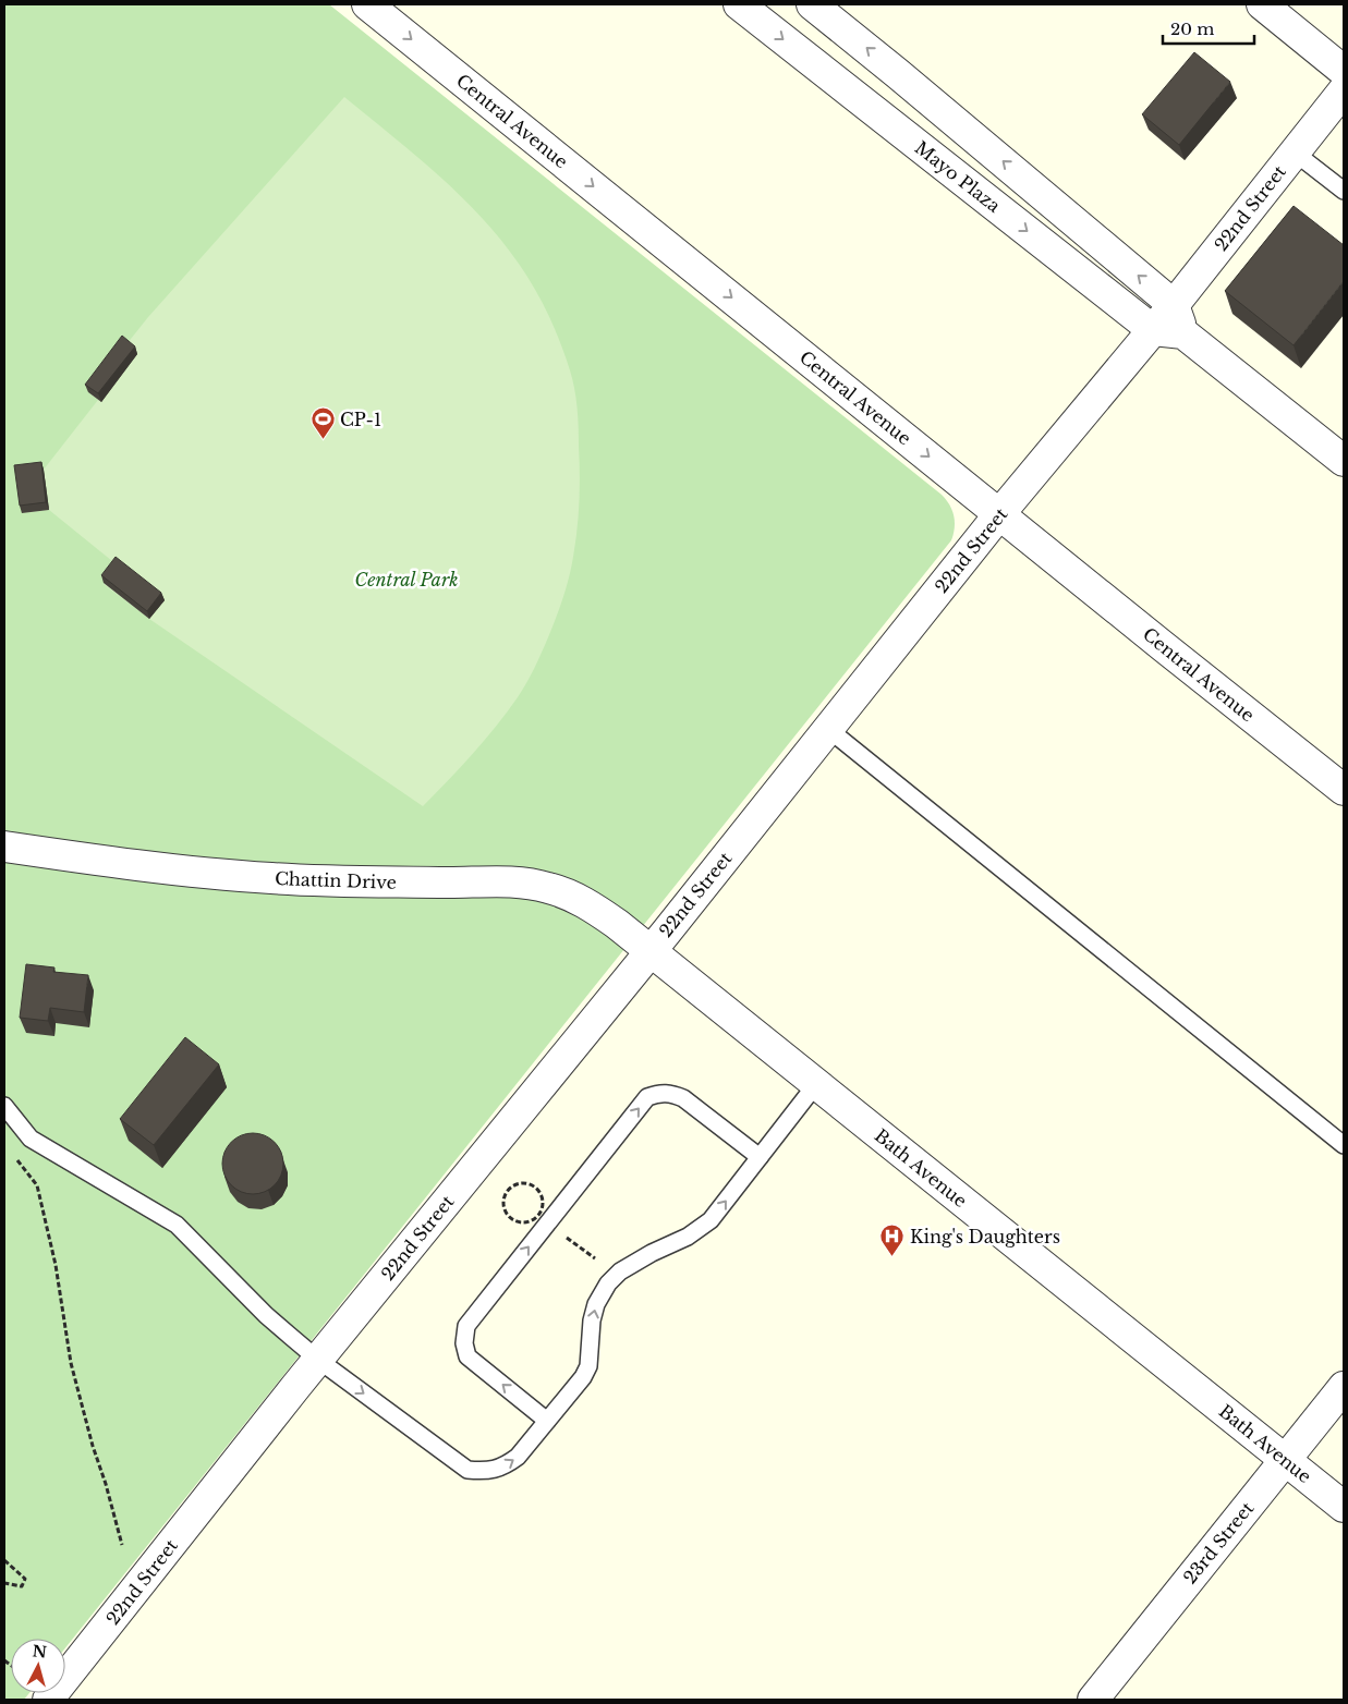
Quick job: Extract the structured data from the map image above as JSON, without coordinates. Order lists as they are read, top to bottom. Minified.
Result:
{"streets":{"street":["Central Avenue","Mayo Plaza","22nd Street","Chattin Drive","Bath Avenue","23rd Street"]},"crossings":[["Central Avenue","22nd Street"],["Mayo Plaza","22nd Street"],["22nd Street","Chattin Drive"],["22nd Street","Bath Avenue"],["Chattin Drive","Bath Avenue"],["Bath Avenue","23rd Street"]],"one_way":["Central Avenue"],"parks":["Central Park"],"places":{"sports":["CP-1"],"hospital":["King's Daughters"]},"scale_bar":"20 m","north":"top"}
